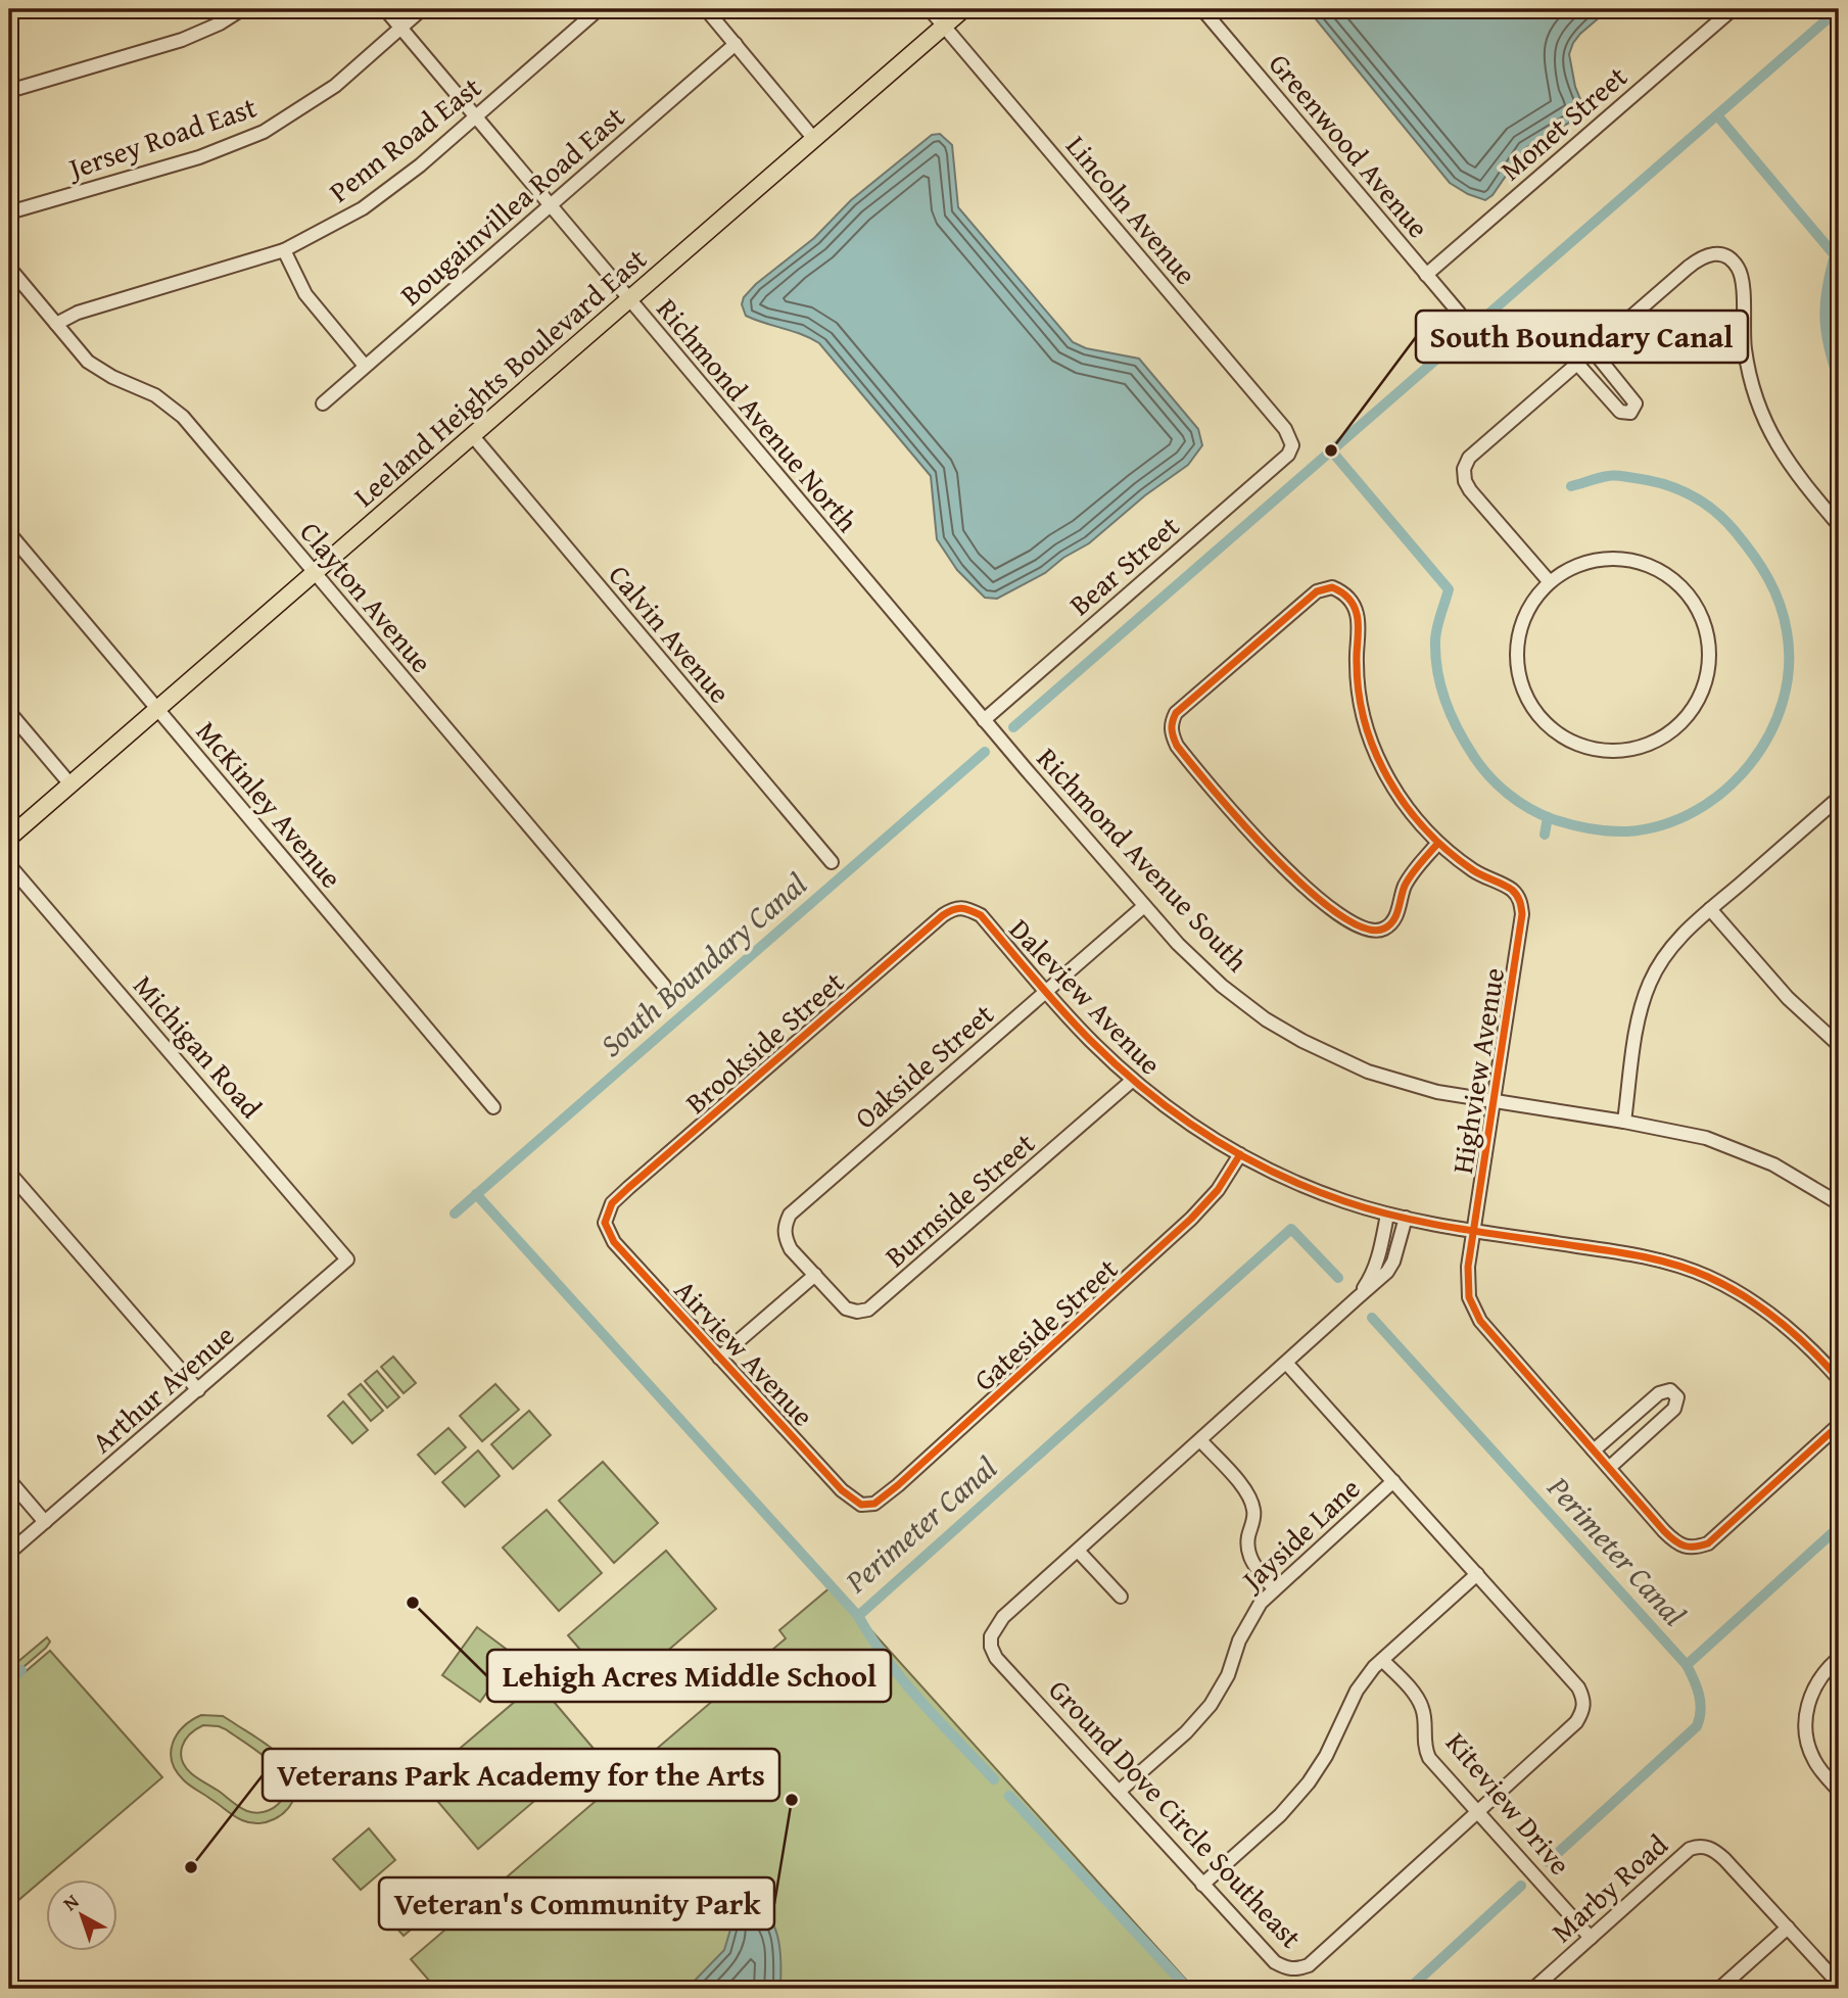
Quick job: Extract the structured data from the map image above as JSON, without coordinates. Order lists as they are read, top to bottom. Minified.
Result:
{"streets":{"main road":["Leeland Heights Boulevard East"],"street":["Monet Street","Jersey Road East","Penn Road East","Greenwood Avenue","Bougainvillea Road East","Lincoln Avenue","Richmond Avenue North","Bear Street","Clayton Avenue","Calvin Avenue","McKinley Avenue","Richmond Avenue South","Daleview Avenue","Brookside Street","Michigan Road","Oakside Street","Highview Avenue","Burnside Street","Gateside Street","Airview Avenue","Arthur Avenue","Jayside Lane","Kiteview Drive","Ground Dove Circle Southeast","Marby Road"]},"crossings":[["Monet Street","Greenwood Avenue"],["Jersey Road East","Richmond Avenue North"],["Penn Road East","Richmond Avenue North"],["Penn Road East","Clayton Avenue"],["Bougainvillea Road East","Richmond Avenue North"],["Lincoln Avenue","Leeland Heights Boulevard East"],["Lincoln Avenue","Bear Street"],["Leeland Heights Boulevard East","Richmond Avenue North"],["Leeland Heights Boulevard East","Clayton Avenue"],["Leeland Heights Boulevard East","Calvin Avenue"],["Leeland Heights Boulevard East","McKinley Avenue"],["Richmond Avenue North","Bear Street"],["Richmond Avenue North","Richmond Avenue South"],["Bear Street","Richmond Avenue South"],["Richmond Avenue South","Oakside Street"],["Richmond Avenue South","Highview Avenue"],["Daleview Avenue","Brookside Street"],["Daleview Avenue","Oakside Street"],["Daleview Avenue","Highview Avenue"],["Daleview Avenue","Burnside Street"],["Daleview Avenue","Gateside Street"],["Daleview Avenue","Ground Dove Circle Southeast"],["Brookside Street","Airview Avenue"],["Michigan Road","Arthur Avenue"],["Oakside Street","Burnside Street"],["Gateside Street","Airview Avenue"],["Jayside Lane","Ground Dove Circle Southeast"],["Kiteview Drive","Ground Dove Circle Southeast"],["Kiteview Drive","Marby Road"]],"water":["South Boundary Canal","Perimeter Canal"],"places":["South Boundary Canal","Lehigh Acres Middle School","Veteran's Community Park","Veterans Park Academy for the Arts"],"north":"top left"}
